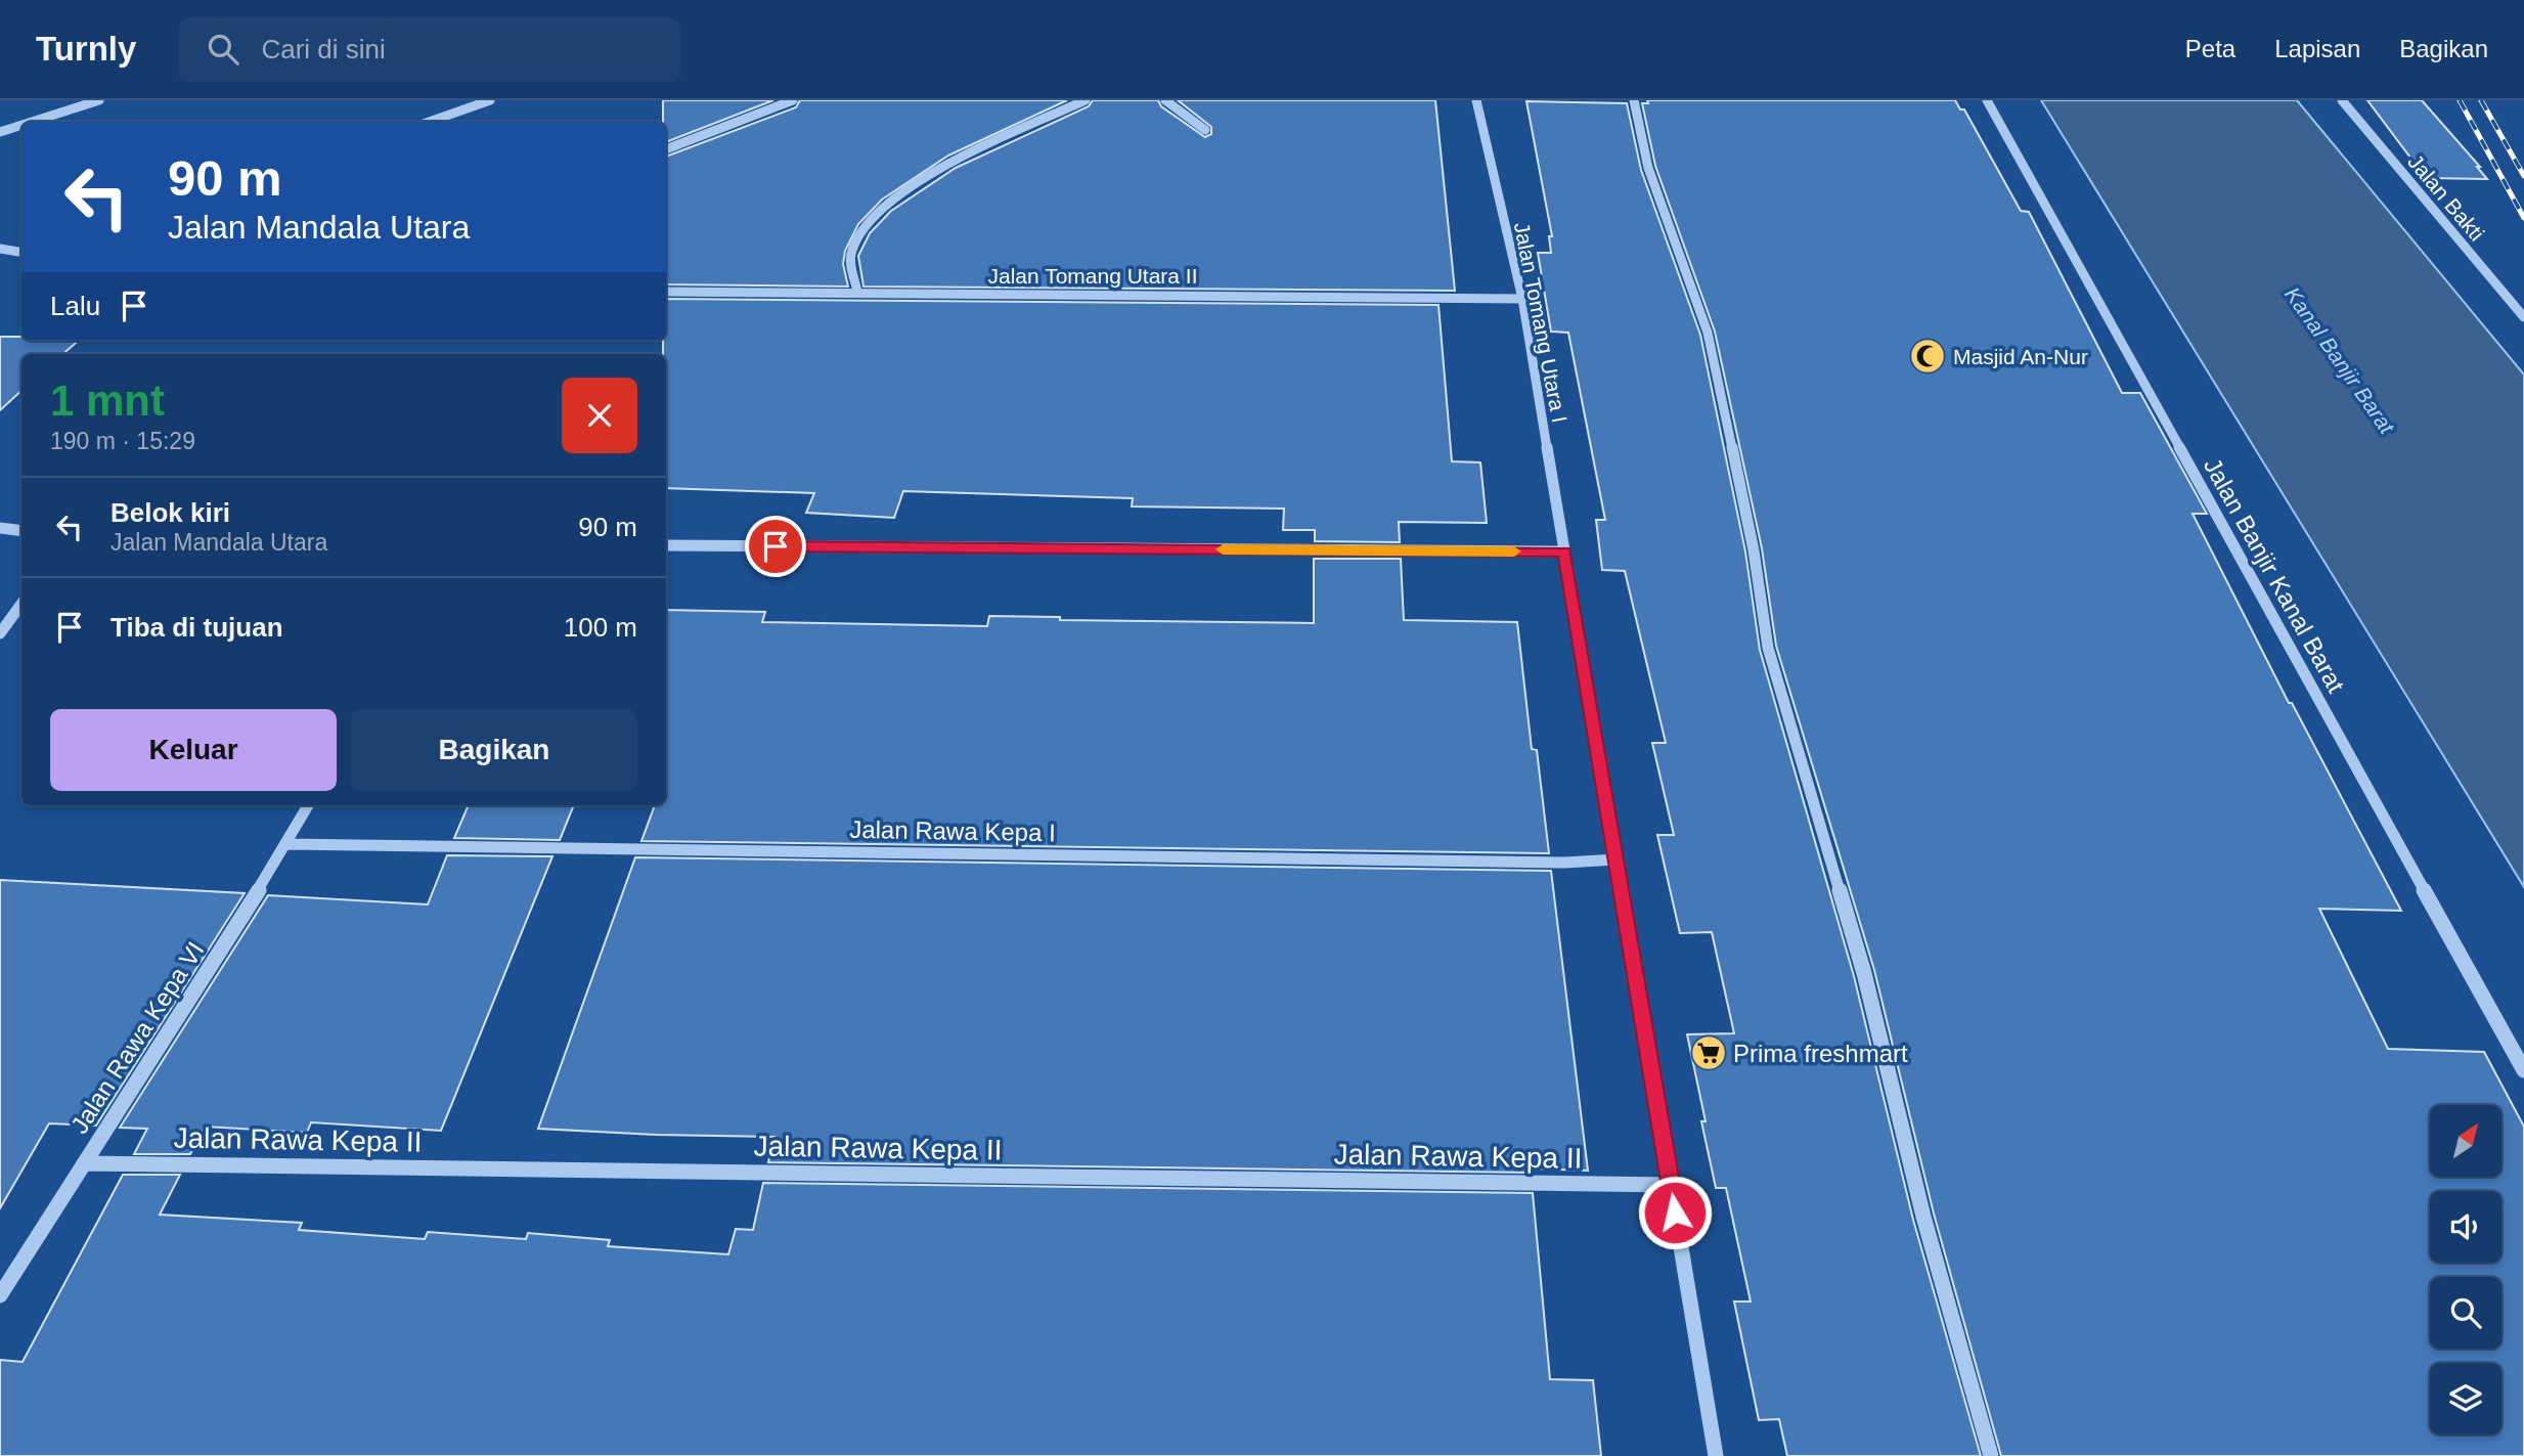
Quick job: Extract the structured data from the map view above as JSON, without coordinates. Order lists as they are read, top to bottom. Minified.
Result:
{"streets":{"street":["Jalan Bakti","Jalan Tomang Utara II","Jalan Tomang Utara I","Jalan Banjir Kanal Barat","Jalan Rawa Kepa I","Jalan Rawa Kepa VI","Jalan Rawa Kepa II"]},"crossings":[["Jalan Tomang Utara II","Jalan Tomang Utara I"],["Jalan Tomang Utara I","Jalan Rawa Kepa I"],["Jalan Tomang Utara I","Jalan Rawa Kepa II"],["Jalan Rawa Kepa I","Jalan Rawa Kepa VI"],["Jalan Rawa Kepa VI","Jalan Rawa Kepa II"]],"water":["Kanal Banjir Barat"],"places":{"mosque":["Masjid An-Nur"],"supermarket":["Prima freshmart"]},"north":"top right","page":{"header":"Turnly","search":"Cari di sini","nav":["Peta","Lapisan","Bagikan"],"turn":["90 m","Jalan Mandala Utara"],"then":"Lalu","heading":["1 mnt","190 m · 15:29"],"list":[{"name":"Belok kiri","note":"Jalan Mandala Utara","value":"90 m"},{"name":"Tiba di tujuan","value":"100 m"}],"buttons":["Keluar","Bagikan"]}}
